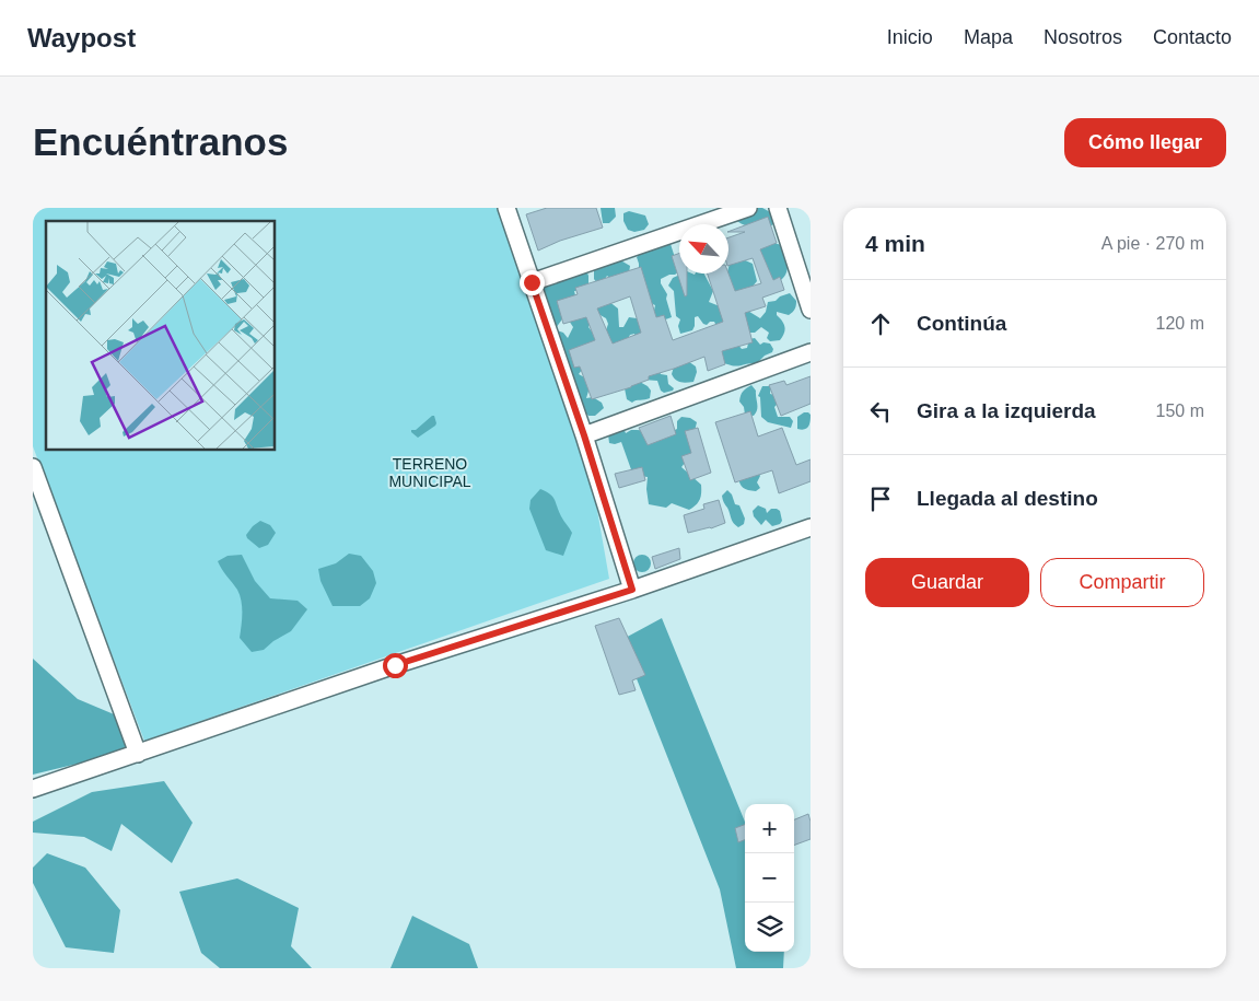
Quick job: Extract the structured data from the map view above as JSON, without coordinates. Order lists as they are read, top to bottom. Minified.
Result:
{"parks":["TERRENO MUNICIPAL"],"north":"top left","page":{"header":"Waypost","nav":["Inicio","Mapa","Nosotros","Contacto"],"buttons":["Cómo llegar",["Guardar","Compartir"]],"title":"Encuéntranos","heading":["4 min","A pie · 270 m"],"list":[["Continúa","120 m"],["Gira a la izquierda","150 m"],"Llegada al destino"],"map_buttons":["+","−"]}}
